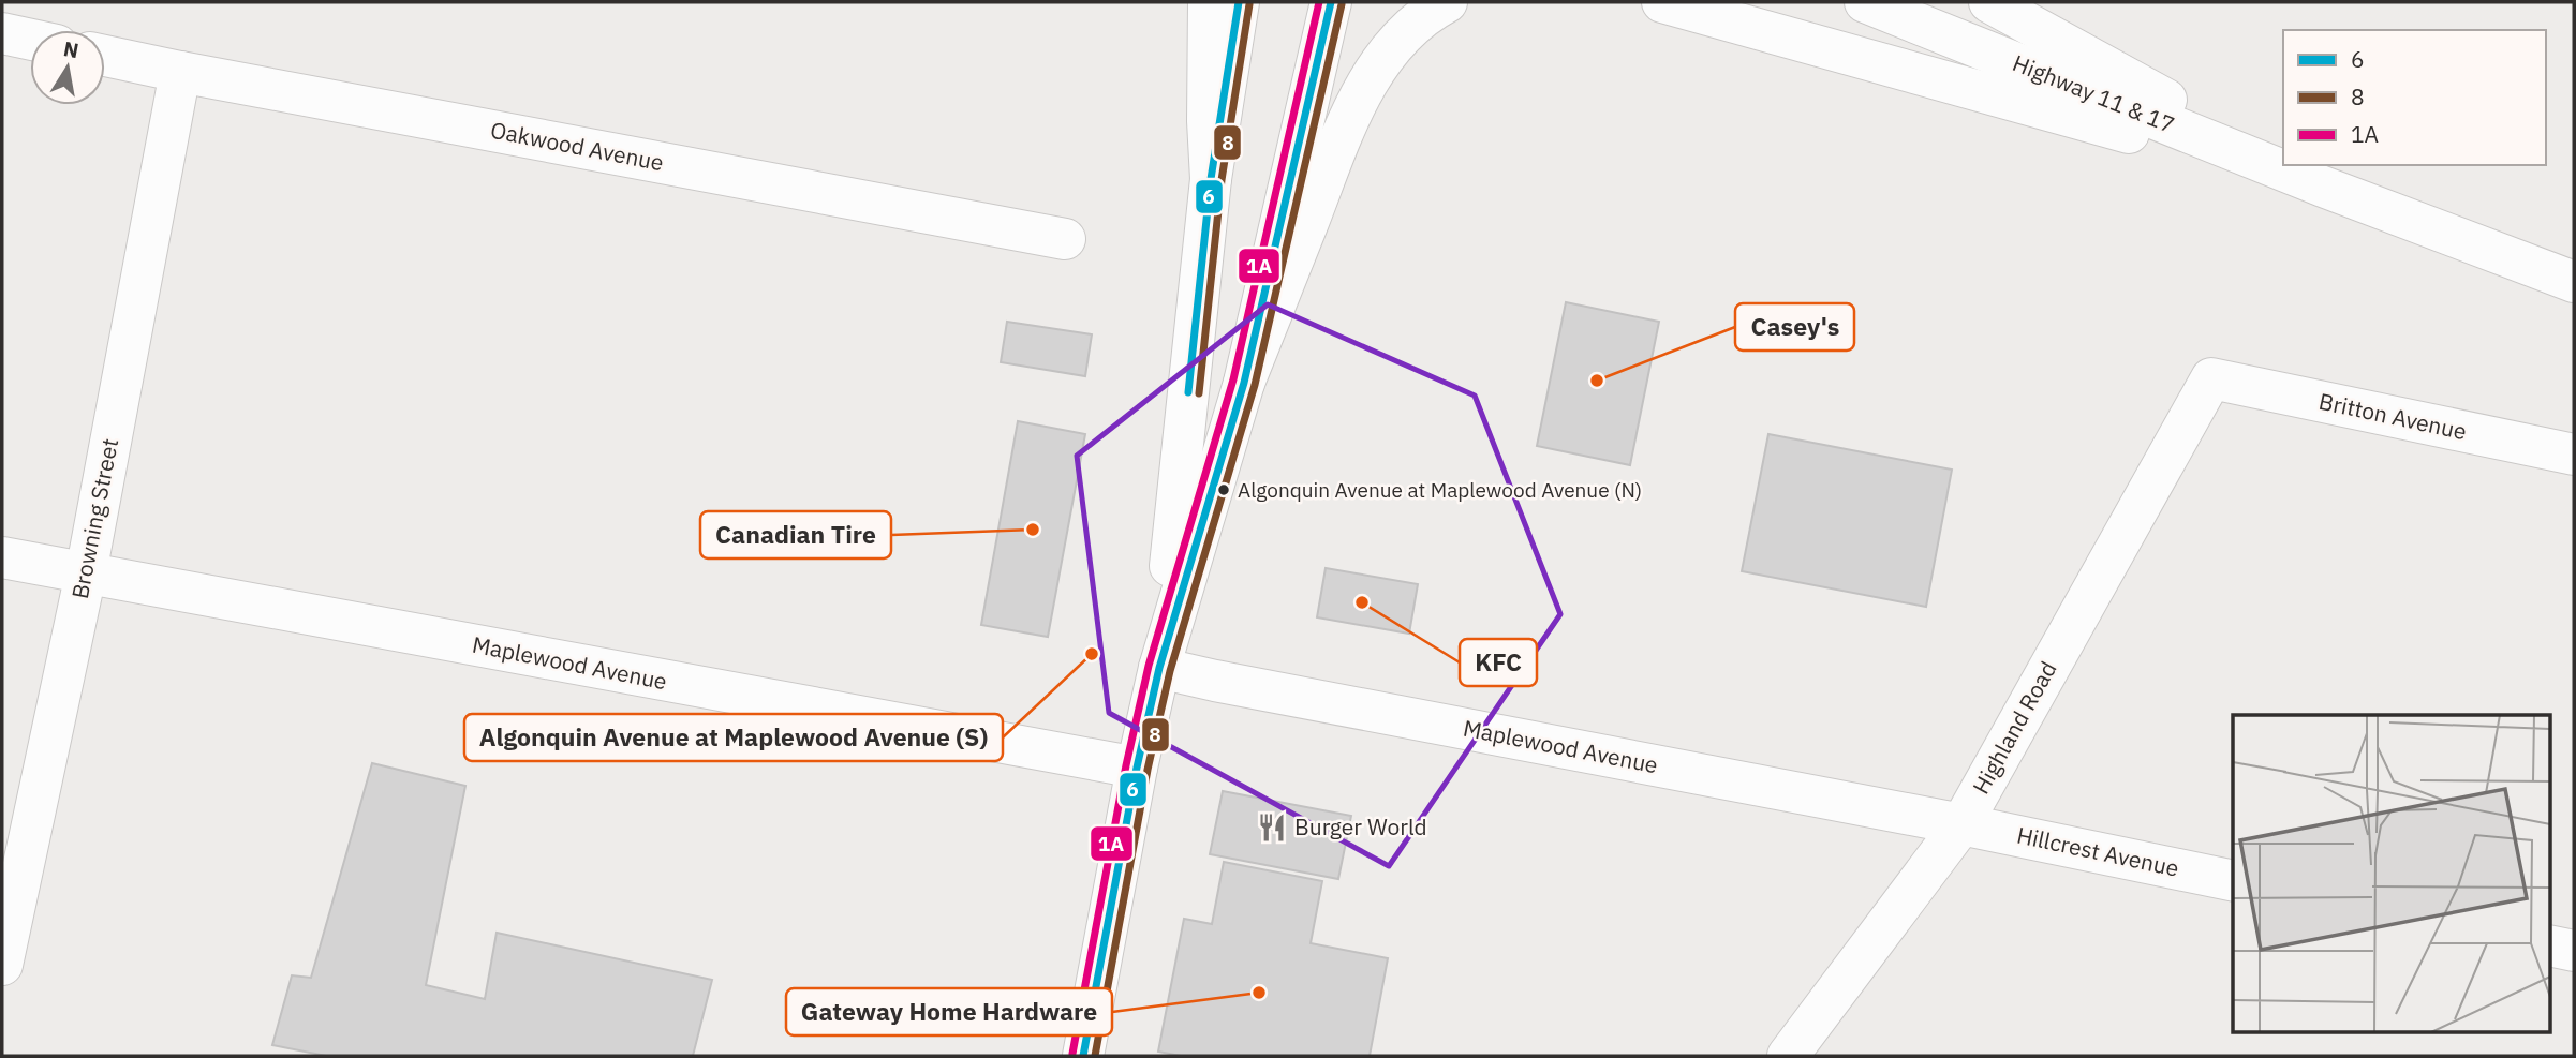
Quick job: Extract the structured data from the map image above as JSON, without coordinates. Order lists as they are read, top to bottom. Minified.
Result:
{"streets":{"main road":["Highway 11 & 17","Oakwood Avenue","Britton Avenue","Browning Street","Maplewood Avenue","Highland Road","Hillcrest Avenue"]},"crossings":[["Oakwood Avenue","Browning Street"],["Britton Avenue","Highland Road"],["Browning Street","Maplewood Avenue"],["Maplewood Avenue","Highland Road"],["Maplewood Avenue","Hillcrest Avenue"],["Highland Road","Hillcrest Avenue"]],"places":{"other":["Casey's","Algonquin Avenue at Maplewood Avenue (N)","Canadian Tire","KFC","Algonquin Avenue at Maplewood Avenue (S)","Gateway Home Hardware"],"restaurant":["Burger World"]},"lines":["transit line 6","transit line 1A","transit line 8"],"legend":["6","8","1A"],"north":"top"}
